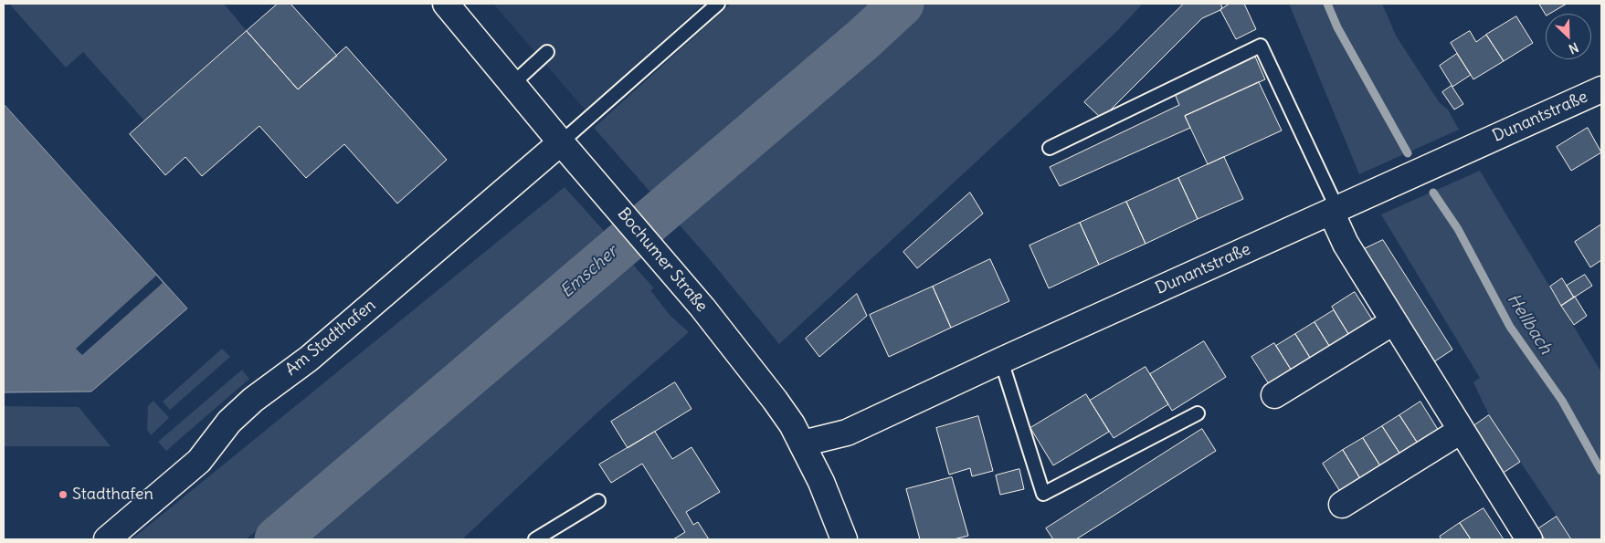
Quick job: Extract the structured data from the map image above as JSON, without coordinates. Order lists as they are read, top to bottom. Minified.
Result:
{"streets":{"street":["Dunantstraße","Bochumer Straße","Am Stadthafen"]},"crossings":[["Dunantstraße","Bochumer Straße"],["Bochumer Straße","Am Stadthafen"]],"water":["Emscher","Hellbach"],"places":["Stadthafen"],"north":"bottom right"}
